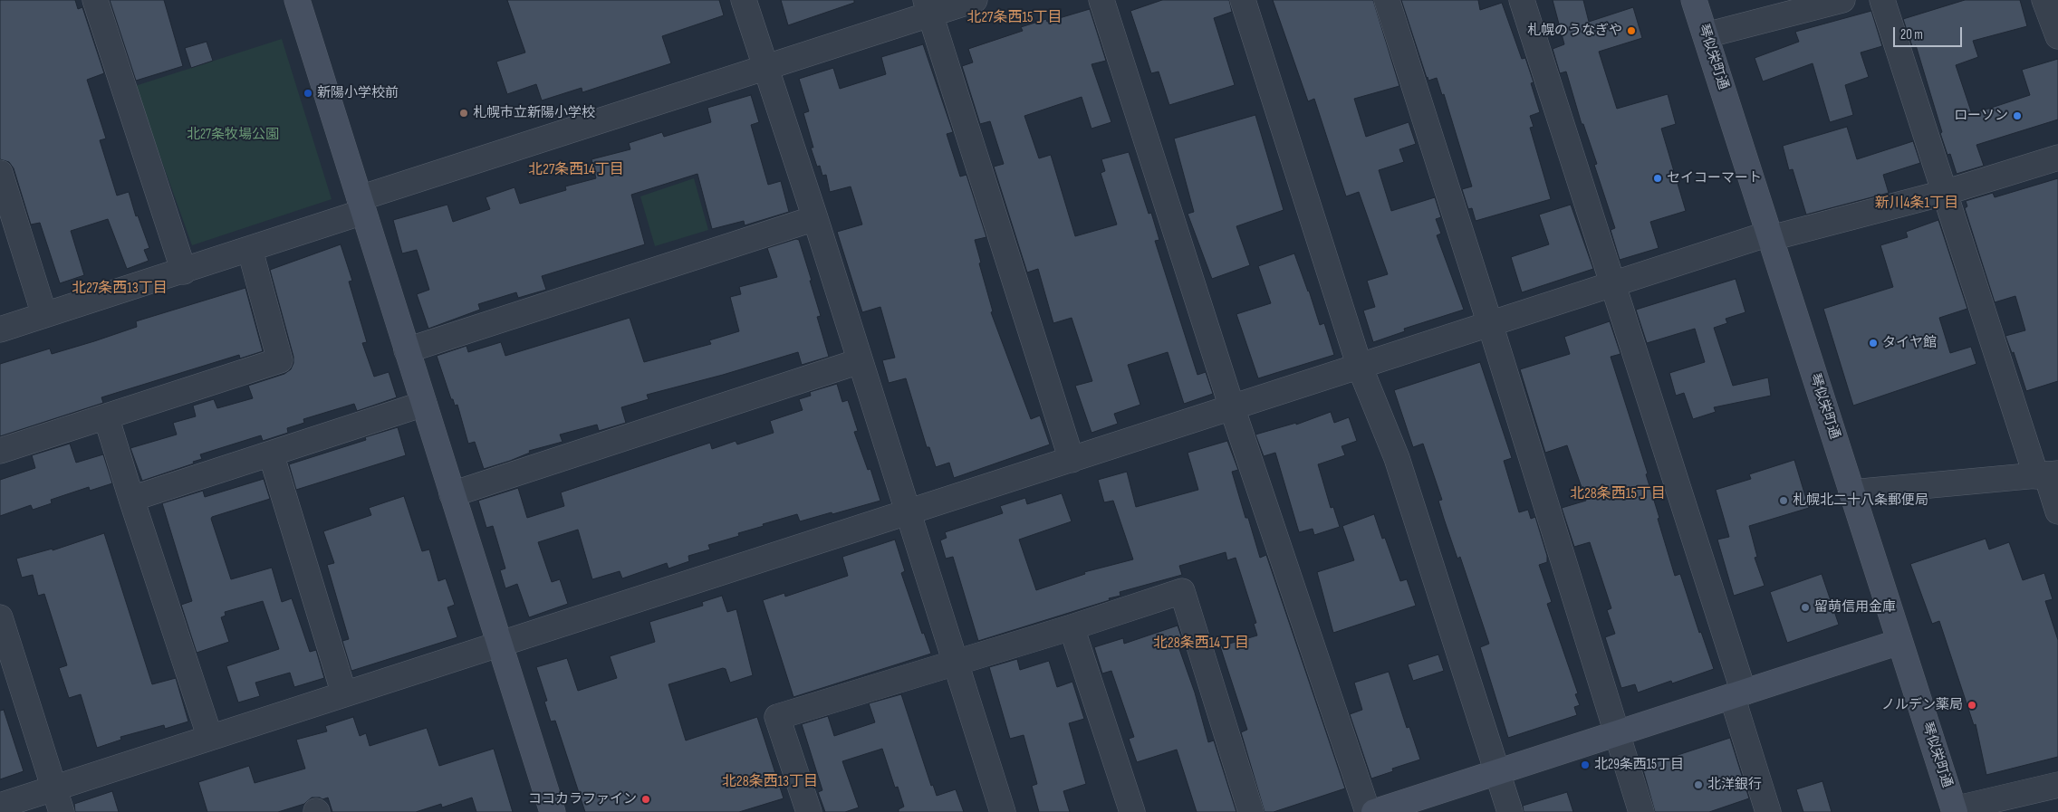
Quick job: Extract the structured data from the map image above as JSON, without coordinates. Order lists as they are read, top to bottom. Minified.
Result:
{"streets":{"street":["琴似栄町通"]},"districts":["北27条西15丁目","北27条西14丁目","新川4条1丁目","北27条西13丁目","北28条西15丁目","北28条西14丁目","北28条西13丁目"],"parks":["北27条牧場公園"],"places":["札幌のうなぎや","新陽小学校前","札幌市立新陽小学校","ローソン","セイコーマート","タイヤ館","札幌北二十八条郵便局","留萌信用金庫","ノルデン薬局","北29条西15丁目","北洋銀行","ココカラファイン"],"scale_bar":"20 m"}
